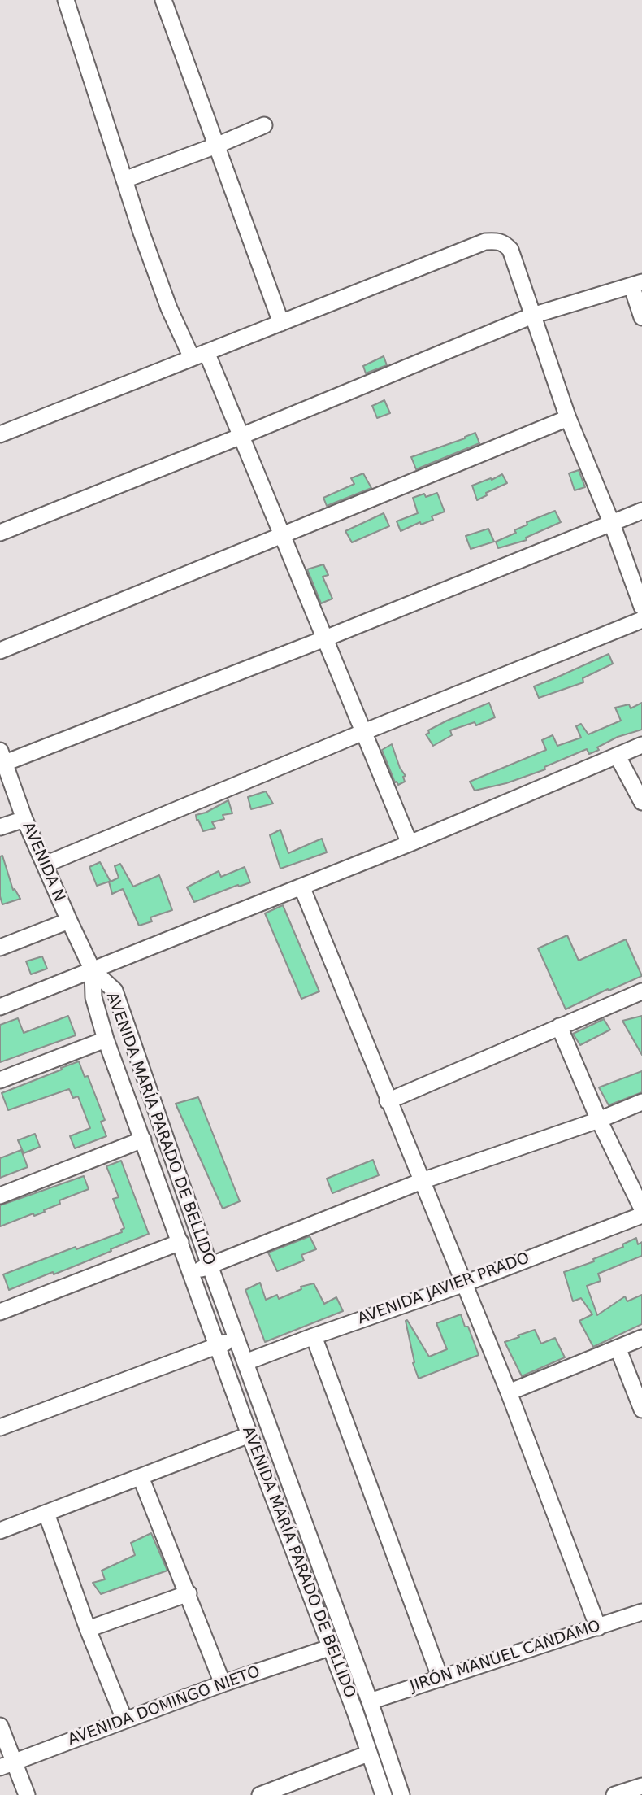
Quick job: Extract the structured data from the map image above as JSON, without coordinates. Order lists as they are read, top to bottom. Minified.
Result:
{"streets":{"street":["AVENIDA N","AVENIDA MARÍA PARADO DE BELLIDO","AVENIDA JAVIER PRADO","JIRÓN MANUEL CANDAMO","AVENIDA DOMINGO NIETO"]},"crossings":[["AVENIDA N","AVENIDA MARÍA PARADO DE BELLIDO"],["AVENIDA MARÍA PARADO DE BELLIDO","AVENIDA JAVIER PRADO"],["AVENIDA MARÍA PARADO DE BELLIDO","JIRÓN MANUEL CANDAMO"],["AVENIDA MARÍA PARADO DE BELLIDO","AVENIDA DOMINGO NIETO"]]}
